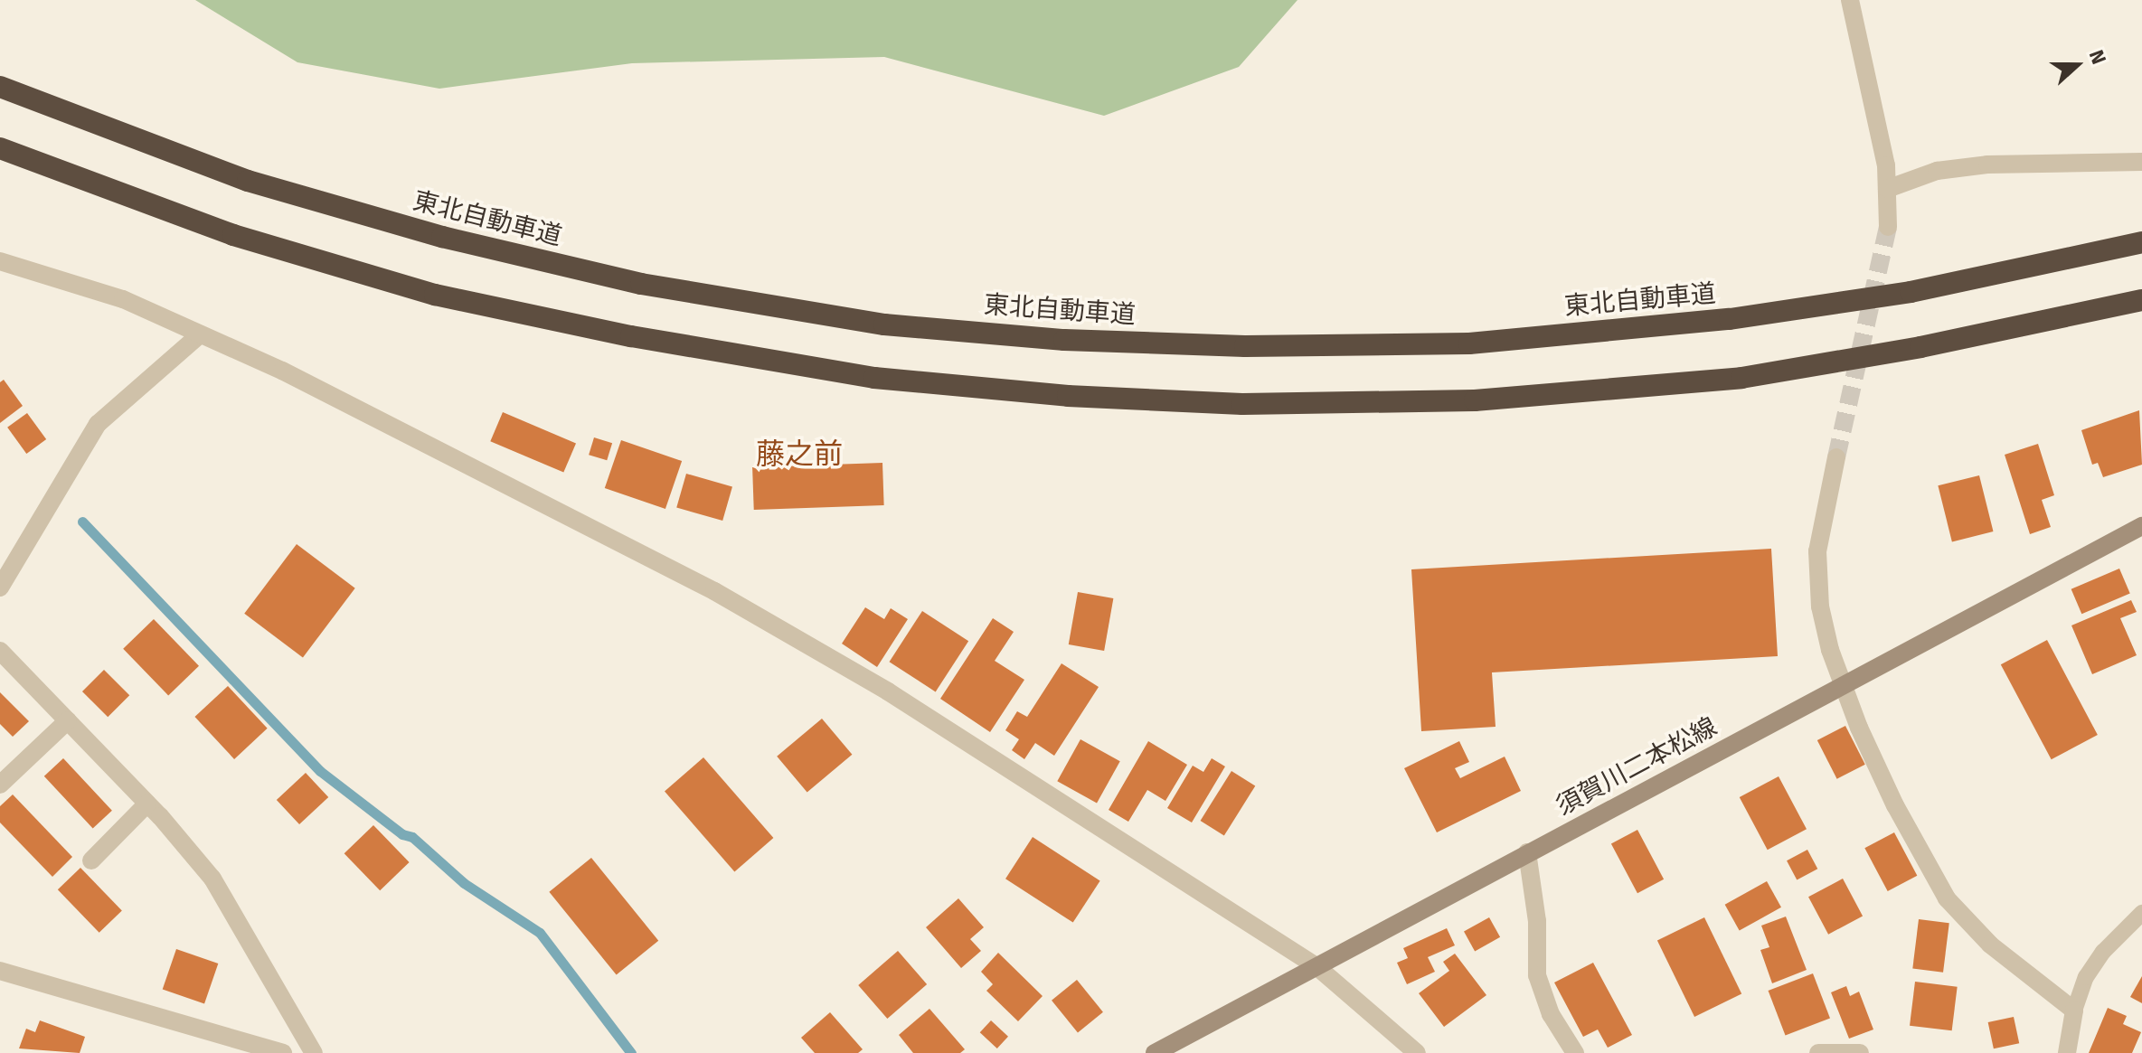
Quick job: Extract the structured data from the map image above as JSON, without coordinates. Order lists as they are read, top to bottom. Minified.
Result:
{"streets":{"highway":["東北自動車道"],"main road":["須賀川二本松線"]},"districts":["藤之前"],"north":"right"}
